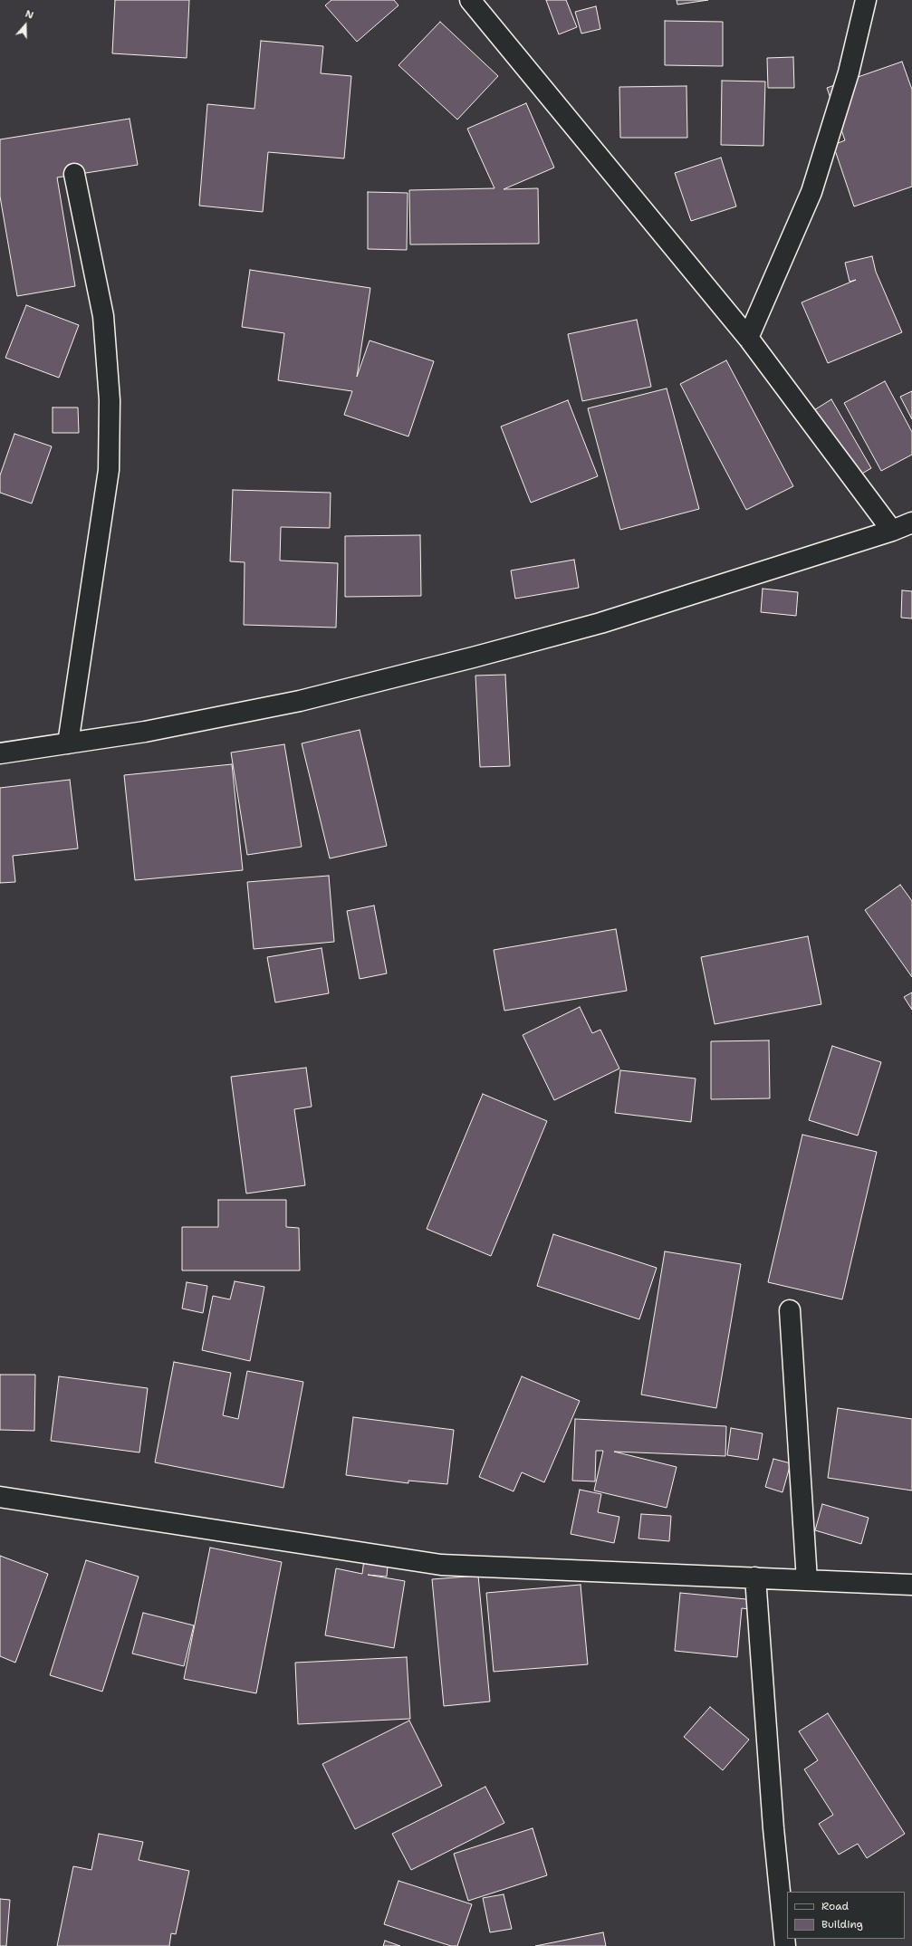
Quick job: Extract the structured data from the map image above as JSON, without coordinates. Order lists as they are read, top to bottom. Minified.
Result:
{"legend":["Road","Building"],"north":"top"}
